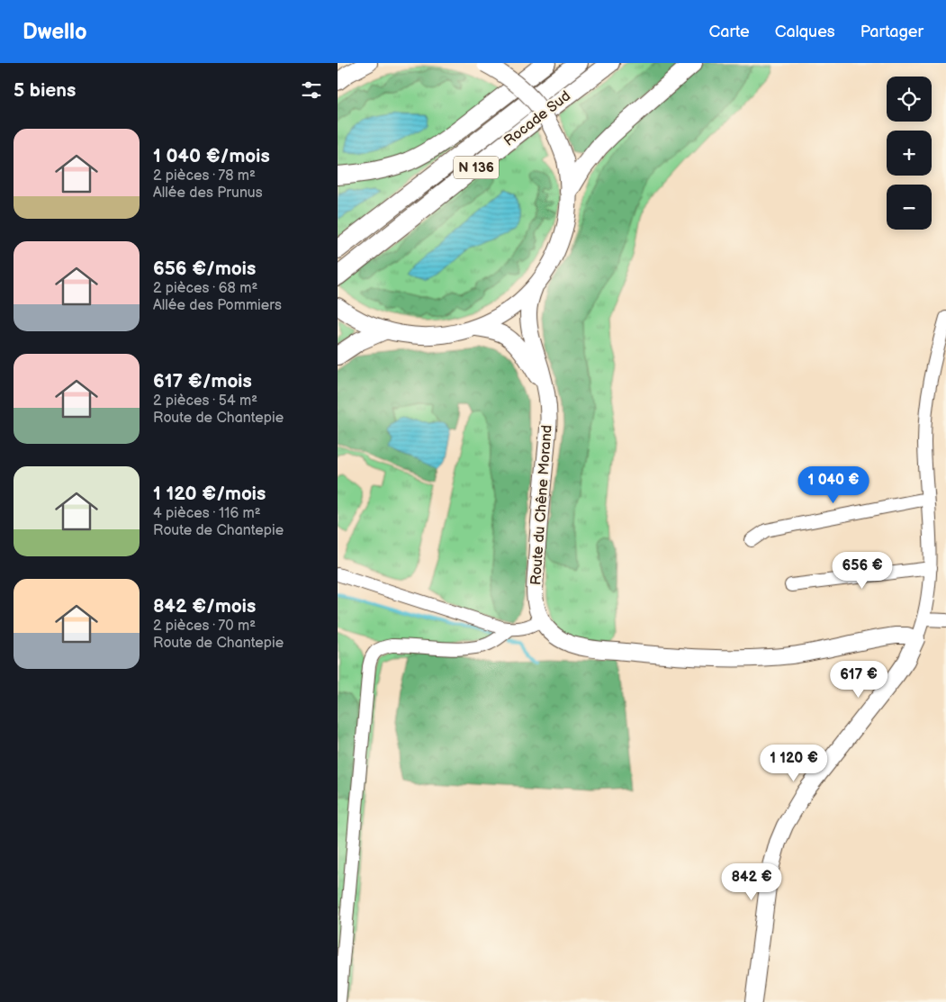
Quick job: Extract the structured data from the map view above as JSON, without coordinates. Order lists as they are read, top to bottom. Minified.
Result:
{"streets":{"highway":["Rocade Sud","N 136"],"main road":["Route du Chêne Morand"]},"page":{"header":"Dwello","nav":["Carte","Calques","Partager"],"heading":"5 biens","map_buttons":["+","−"],"list":[{"name":"1 040 €/mois","note":"2 pièces · 78 m² · Allée des Prunus"},{"name":"656 €/mois","note":"2 pièces · 68 m² · Allée des Pommiers"},{"name":"617 €/mois","note":"2 pièces · 54 m² · Route de Chantepie"},{"name":"1 120 €/mois","note":"4 pièces · 116 m² · Route de Chantepie"},{"name":"842 €/mois","note":"2 pièces · 70 m² · Route de Chantepie"}],"price":["1 040 €","656 €","617 €","1 120 €","842 €"]}}
